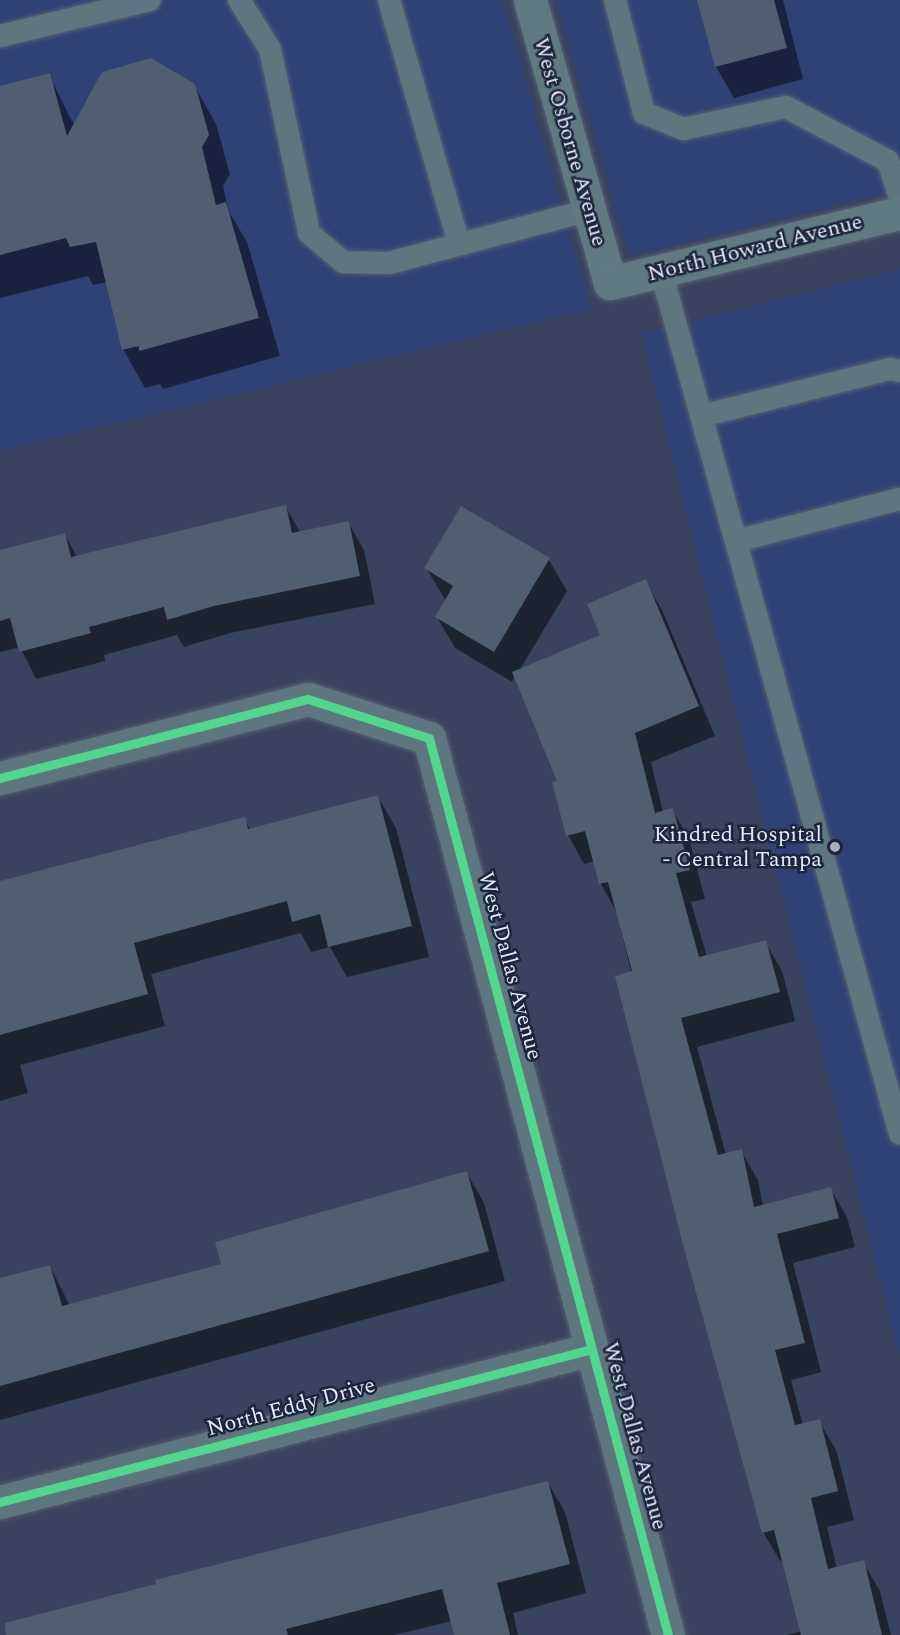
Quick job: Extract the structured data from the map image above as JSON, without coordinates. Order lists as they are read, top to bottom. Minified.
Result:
{"streets":{"street":["West Osborne Avenue","North Howard Avenue","West Dallas Avenue","North Eddy Drive"]},"crossings":[["West Osborne Avenue","North Howard Avenue"],["West Dallas Avenue","North Eddy Drive"]],"places":["Kindred Hospital - Central Tampa"]}
